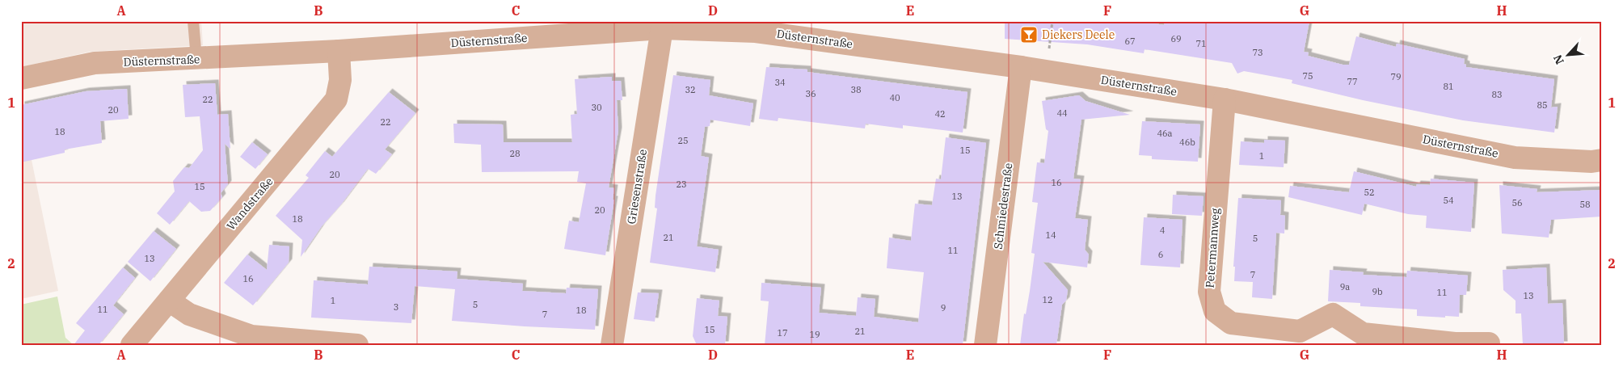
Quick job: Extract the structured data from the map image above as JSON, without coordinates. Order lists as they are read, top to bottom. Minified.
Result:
{"streets":{"street":["Düsternstraße","Griesenstraße","Wandstraße","Schmiedestraße","Petermannweg"]},"crossings":[["Düsternstraße","Griesenstraße"],["Düsternstraße","Wandstraße"],["Düsternstraße","Schmiedestraße"],["Düsternstraße","Petermannweg"]],"places":{"bar":["Diekers Deele"]},"house_numbers":["69","67","71","73","75","79","77","34","81","32","38","36","83","40","22","85","30","20","44","42","22","18","46a","25","46b","15","28","1","20","16","23","15","52","13","54","56","58","20","18","4","14","21","5","11","6","13","7","16","9a","9b","11","13","12","1","5","3","9","11","18","7","15","21","17","19"],"north":"bottom left","grid":{"columns":["A","B","C","D","E","F","G","H"],"rows":["1","2"]}}
